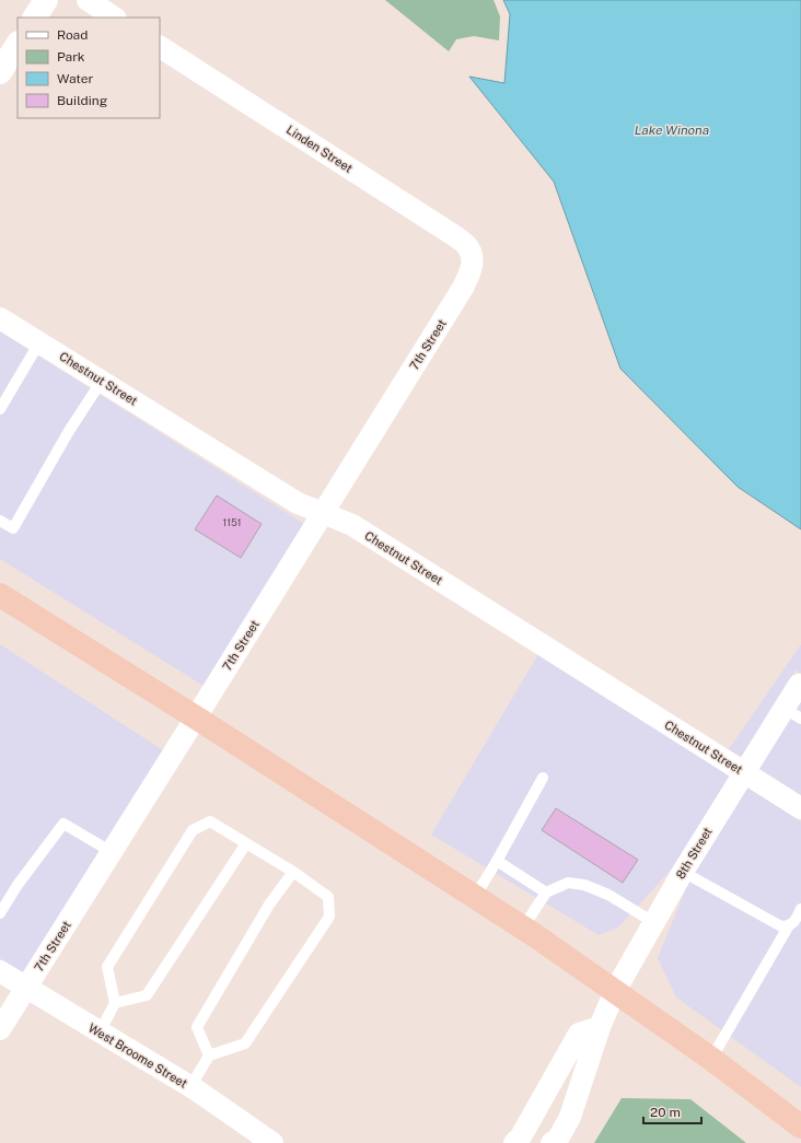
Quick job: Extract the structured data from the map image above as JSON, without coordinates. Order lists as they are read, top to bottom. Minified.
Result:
{"streets":{"street":["Linden Street","7th Street","Chestnut Street","8th Street","West Broome Street"]},"crossings":[["Linden Street","7th Street"],["7th Street","Chestnut Street"],["7th Street","West Broome Street"],["Chestnut Street","8th Street"]],"water":["Lake Winona"],"house_numbers":["1151"],"legend":["Road","Park","Water","Building"],"scale_bar":"20 m"}
